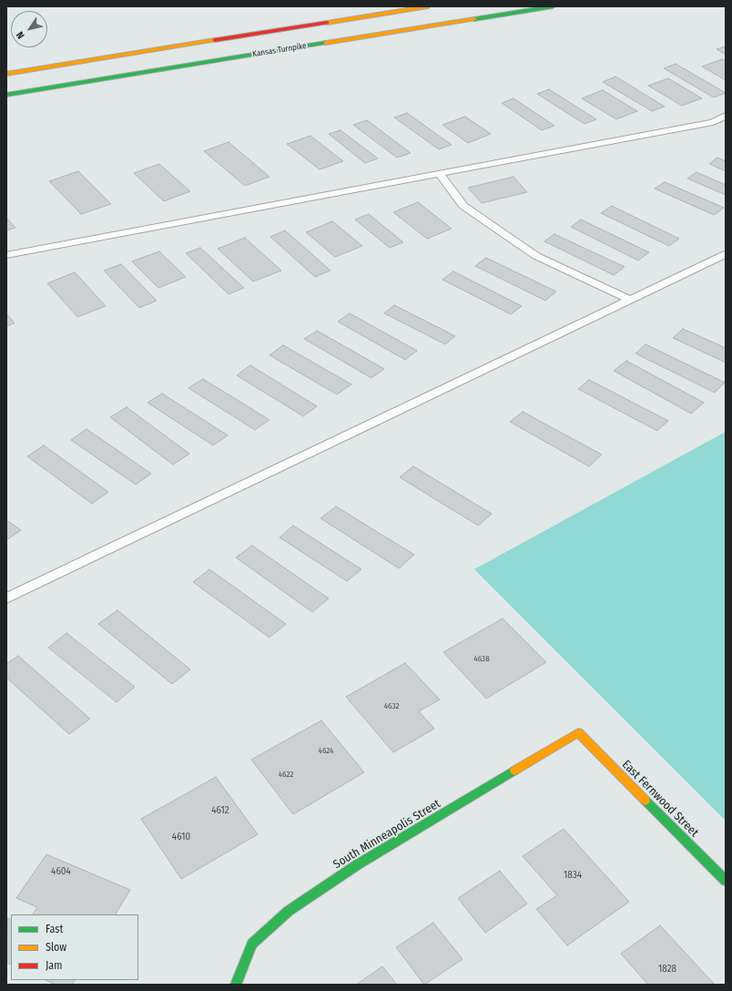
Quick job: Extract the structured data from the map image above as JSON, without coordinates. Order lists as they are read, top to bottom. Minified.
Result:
{"streets":{"main road":["Kansas Turnpike","East Fernwood Street","South Minneapolis Street"]},"crossings":[["East Fernwood Street","South Minneapolis Street"]],"house_numbers":["4638","4632","4624","4622","4612","4610","4604","1834","1828"],"legend":["Fast","Slow","Jam"],"north":"bottom left"}
